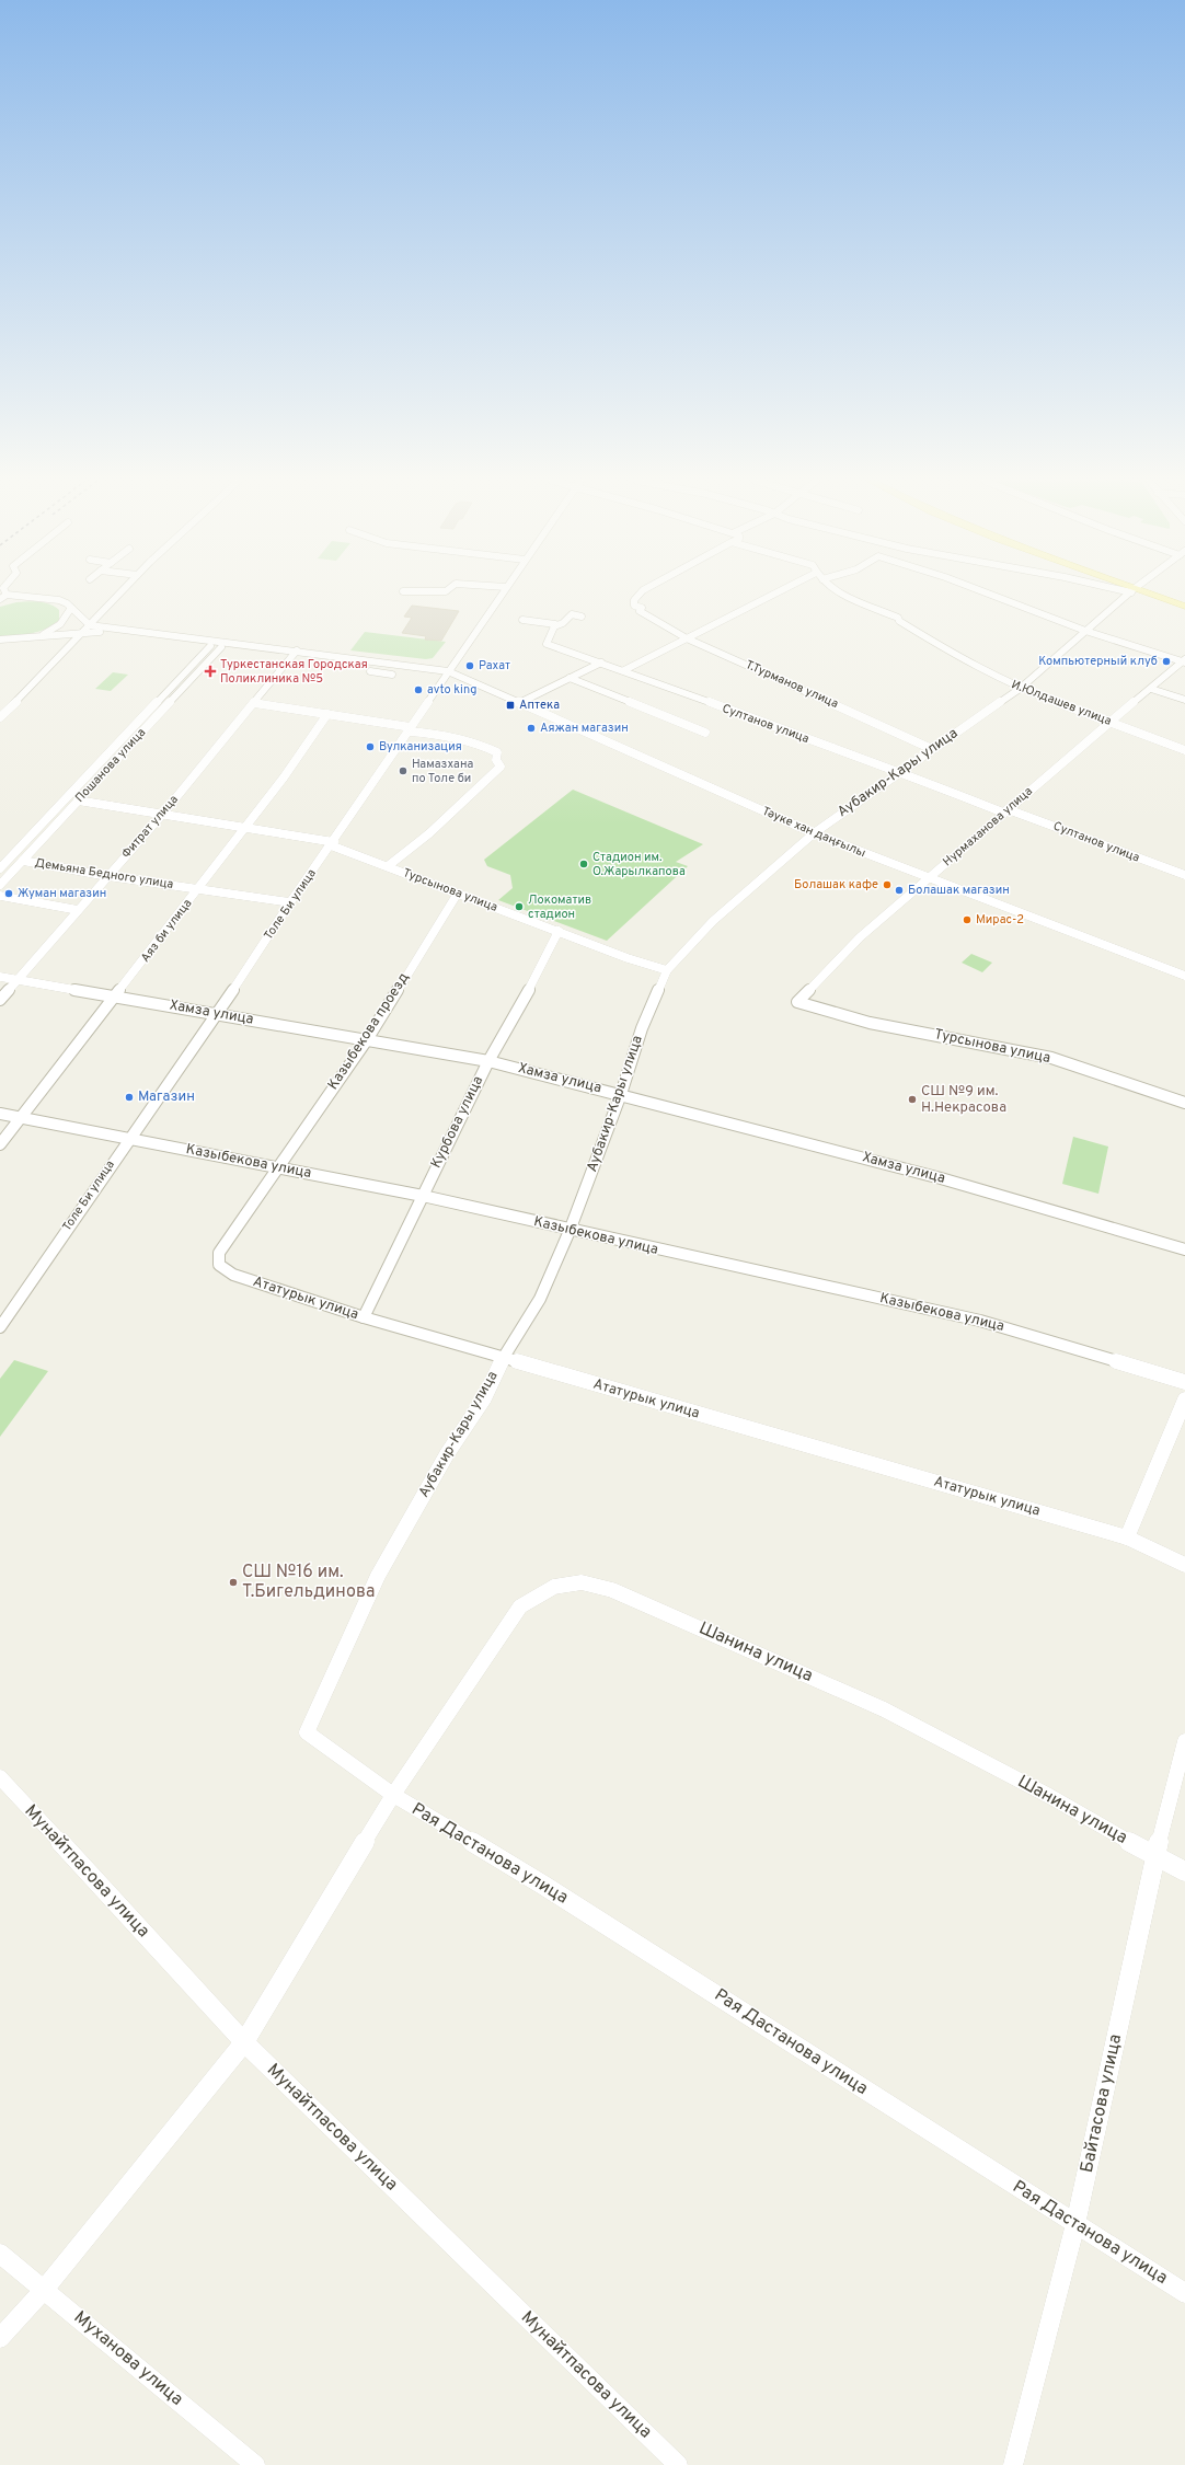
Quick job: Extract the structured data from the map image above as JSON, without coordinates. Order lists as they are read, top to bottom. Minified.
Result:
{"streets":{"street":["Т.Турманов улица","И.Юлдашев улица","Султанов улица","Пошанова улица","Аубакир-Кары улица","Фитрат улица","Нурмаханова улица","Тәуке хан даңғылы","Демьяна Бедного улица","Турсынова улица","Толе Би улица","Аяз би улица","Хамза улица","Казыбекова проезд","Курбова улица","Казыбекова улица","Ататурык улица","Шанина улица","Рая Дастанова улица","Мунайтпасова улица","Байтасова улица","Муханова улица"]},"crossings":[["Т.Турманов улица","Аубакир-Кары улица"],["И.Юлдашев улица","Аубакир-Кары улица"],["И.Юлдашев улица","Нурмаханова улица"],["Султанов улица","Аубакир-Кары улица"],["Султанов улица","Нурмаханова улица"],["Пошанова улица","Тәуке хан даңғылы"],["Пошанова улица","Демьяна Бедного улица"],["Пошанова улица","Турсынова улица"],["Аубакир-Кары улица","Тәуке хан даңғылы"],["Аубакир-Кары улица","Турсынова улица"],["Аубакир-Кары улица","Хамза улица"],["Аубакир-Кары улица","Казыбекова улица"],["Аубакир-Кары улица","Ататурык улица"],["Аубакир-Кары улица","Шанина улица"],["Аубакир-Кары улица","Рая Дастанова улица"],["Фитрат улица","Тәуке хан даңғылы"],["Фитрат улица","Демьяна Бедного улица"],["Фитрат улица","Турсынова улица"],["Фитрат улица","Хамза улица"],["Нурмаханова улица","Тәуке хан даңғылы"],["Нурмаханова улица","Турсынова улица"],["Тәуке хан даңғылы","Толе Би улица"],["Демьяна Бедного улица","Толе Би улица"],["Демьяна Бедного улица","Аяз би улица"],["Турсынова улица","Толе Би улица"],["Турсынова улица","Аяз би улица"],["Турсынова улица","Казыбекова проезд"],["Турсынова улица","Курбова улица"],["Толе Би улица","Хамза улица"],["Толе Би улица","Казыбекова улица"],["Аяз би улица","Хамза улица"],["Аяз би улица","Казыбекова улица"],["Хамза улица","Казыбекова проезд"],["Хамза улица","Курбова улица"],["Казыбекова проезд","Казыбекова улица"],["Казыбекова проезд","Ататурык улица"],["Курбова улица","Казыбекова улица"],["Курбова улица","Ататурык улица"],["Казыбекова улица","Ататурык улица"],["Шанина улица","Рая Дастанова улица"],["Шанина улица","Мунайтпасова улица"],["Шанина улица","Байтасова улица"],["Шанина улица","Муханова улица"],["Рая Дастанова улица","Байтасова улица"]],"places":{"other":["Компьютерный клуб","Рахат","avto king","Аяжан магазин","Вулканизация","Намазхана по Толе би","Стадион им. О.Жарылкапова","Болашак кафе","Болашак магазин","Жуман магазин","Локоматив стадион","Мирас-2","Магазин","СШ №9 им. Н.Некрасова","СШ №16 им. Т.Бигельдинова"],"health":["Туркестанская Городская Поликлиника №5"],"transit":["Аптека"]}}
